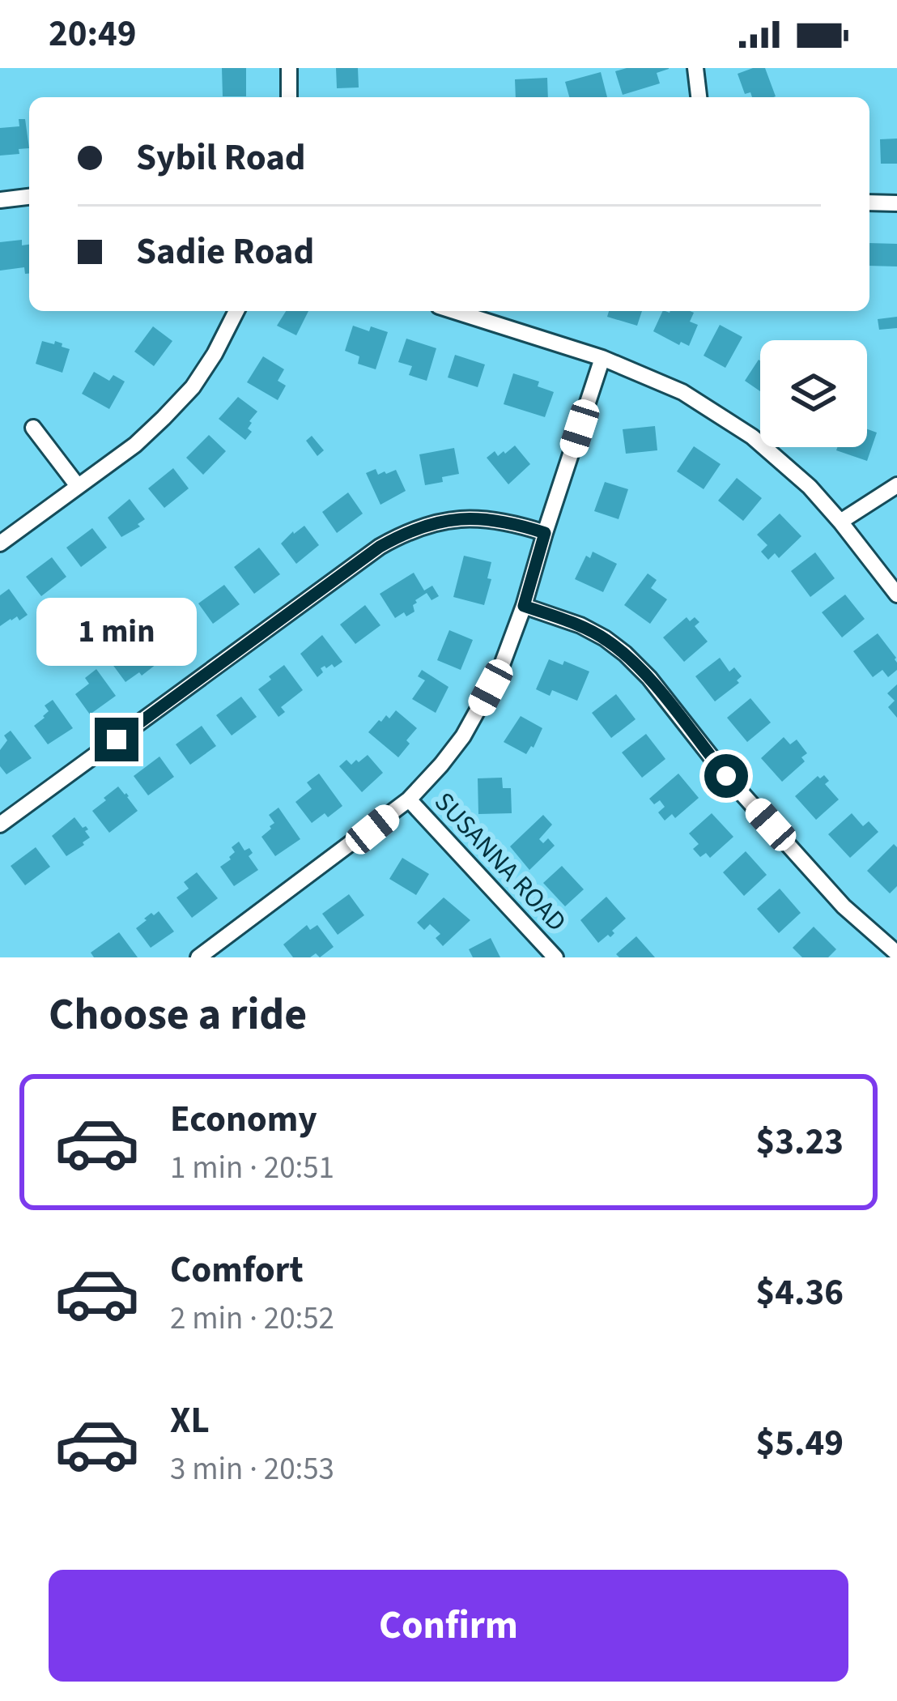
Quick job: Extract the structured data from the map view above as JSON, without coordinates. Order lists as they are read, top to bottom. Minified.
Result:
{"streets":{"street":["SUSANNA ROAD"]},"page":{"status":"20:49","banner":["Sybil Road","Sadie Road"],"bubble":"1 min","heading":"Choose a ride","list":[{"name":"Economy","note":"1 min · 20:51","value":"$3.23"},{"name":"Comfort","note":"2 min · 20:52","value":"$4.36"},{"name":"XL","note":"3 min · 20:53","value":"$5.49"}],"buttons":"Confirm"}}
